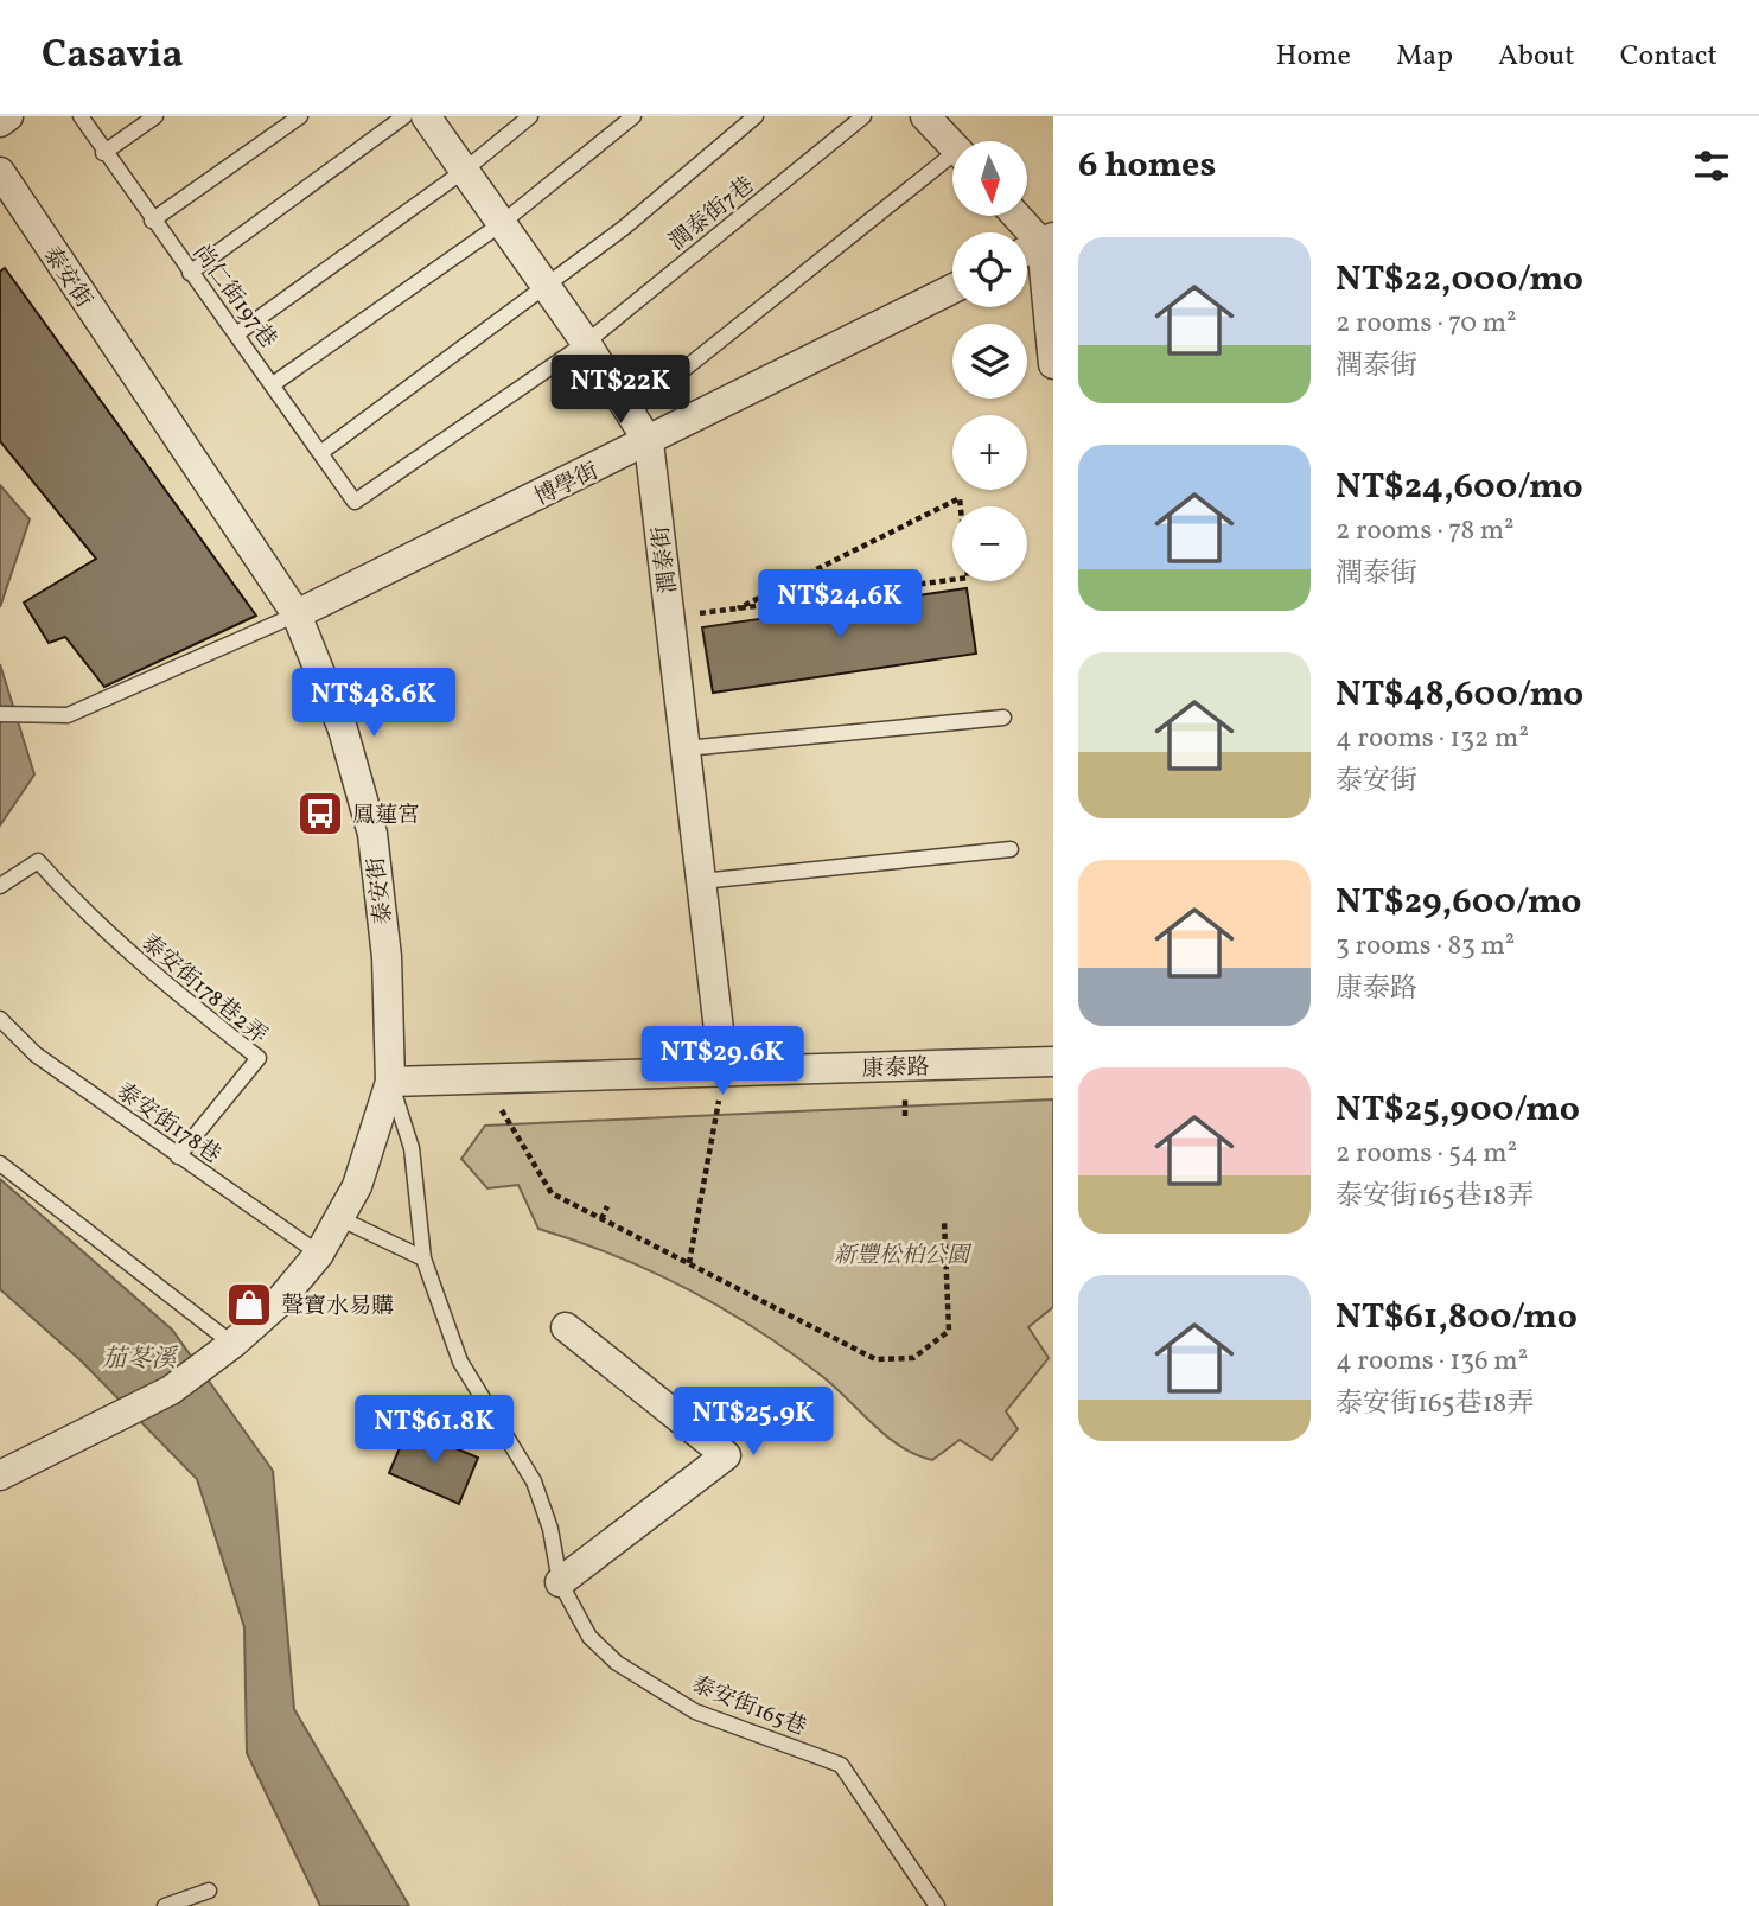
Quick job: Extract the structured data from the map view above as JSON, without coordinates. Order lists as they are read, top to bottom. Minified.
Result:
{"streets":{"street":["泰安街","博學街","潤泰街","康泰路"],"lane":["潤泰街7巷","尚仁街197巷","泰安街178巷2弄","泰安街178巷","泰安街165巷"]},"crossings":[["潤泰街7巷","尚仁街197巷"],["潤泰街7巷","潤泰街"],["泰安街","博學街"],["泰安街","康泰路"],["泰安街","泰安街178巷"],["泰安街","泰安街165巷"],["博學街","潤泰街"],["潤泰街","康泰路"],["泰安街178巷2弄","泰安街178巷"],["康泰路","泰安街165巷"]],"water":["茄苳溪"],"parks":["新豐松柏公園"],"places":{"bus stop":["鳳蓮宮"],"shop":["聲寶水易購"]},"north":"bottom","page":{"header":"Casavia","nav":["Home","Map","About","Contact"],"heading":"6 homes","map_buttons":["+","−"],"list":[{"name":"NT$22,000/mo","note":"2 rooms · 70 m² · 潤泰街"},{"name":"NT$24,600/mo","note":"2 rooms · 78 m² · 潤泰街"},{"name":"NT$48,600/mo","note":"4 rooms · 132 m² · 泰安街"},{"name":"NT$29,600/mo","note":"3 rooms · 83 m² · 康泰路"},{"name":"NT$25,900/mo","note":"2 rooms · 54 m² · 泰安街165巷18弄"},{"name":"NT$61,800/mo","note":"4 rooms · 136 m² · 泰安街165巷18弄"}],"price":["NT$22K","NT$24.6K","NT$48.6K","NT$29.6K","NT$25.9K","NT$61.8K"]}}
